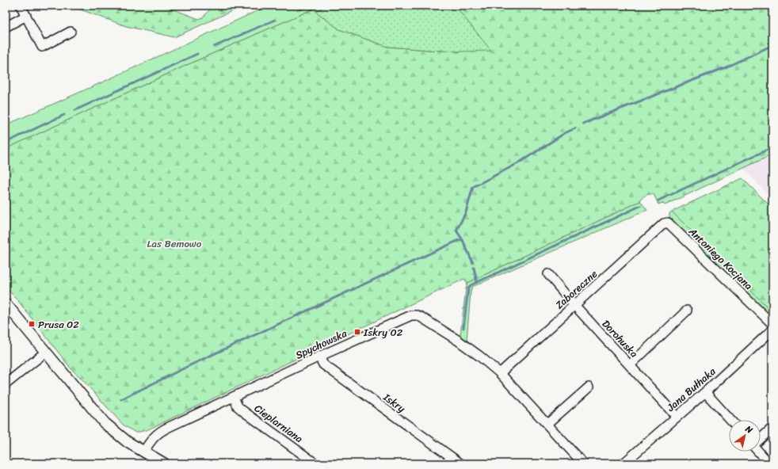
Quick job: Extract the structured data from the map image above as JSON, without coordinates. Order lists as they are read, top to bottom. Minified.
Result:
{"streets":{"street":["Antoniego Kocjana","Zaboreczne","Dorohuska","Spychowska","Jana Bułhaka","Iskry","Cieplarniana"]},"crossings":[["Antoniego Kocjana","Zaboreczne"],["Zaboreczne","Dorohuska"],["Zaboreczne","Spychowska"],["Dorohuska","Jana Bułhaka"],["Spychowska","Iskry"],["Spychowska","Cieplarniana"]],"parks":["Las Bemowo"],"places":{"transit":["Prusa 02","Iskry 02"]},"north":"top right"}
